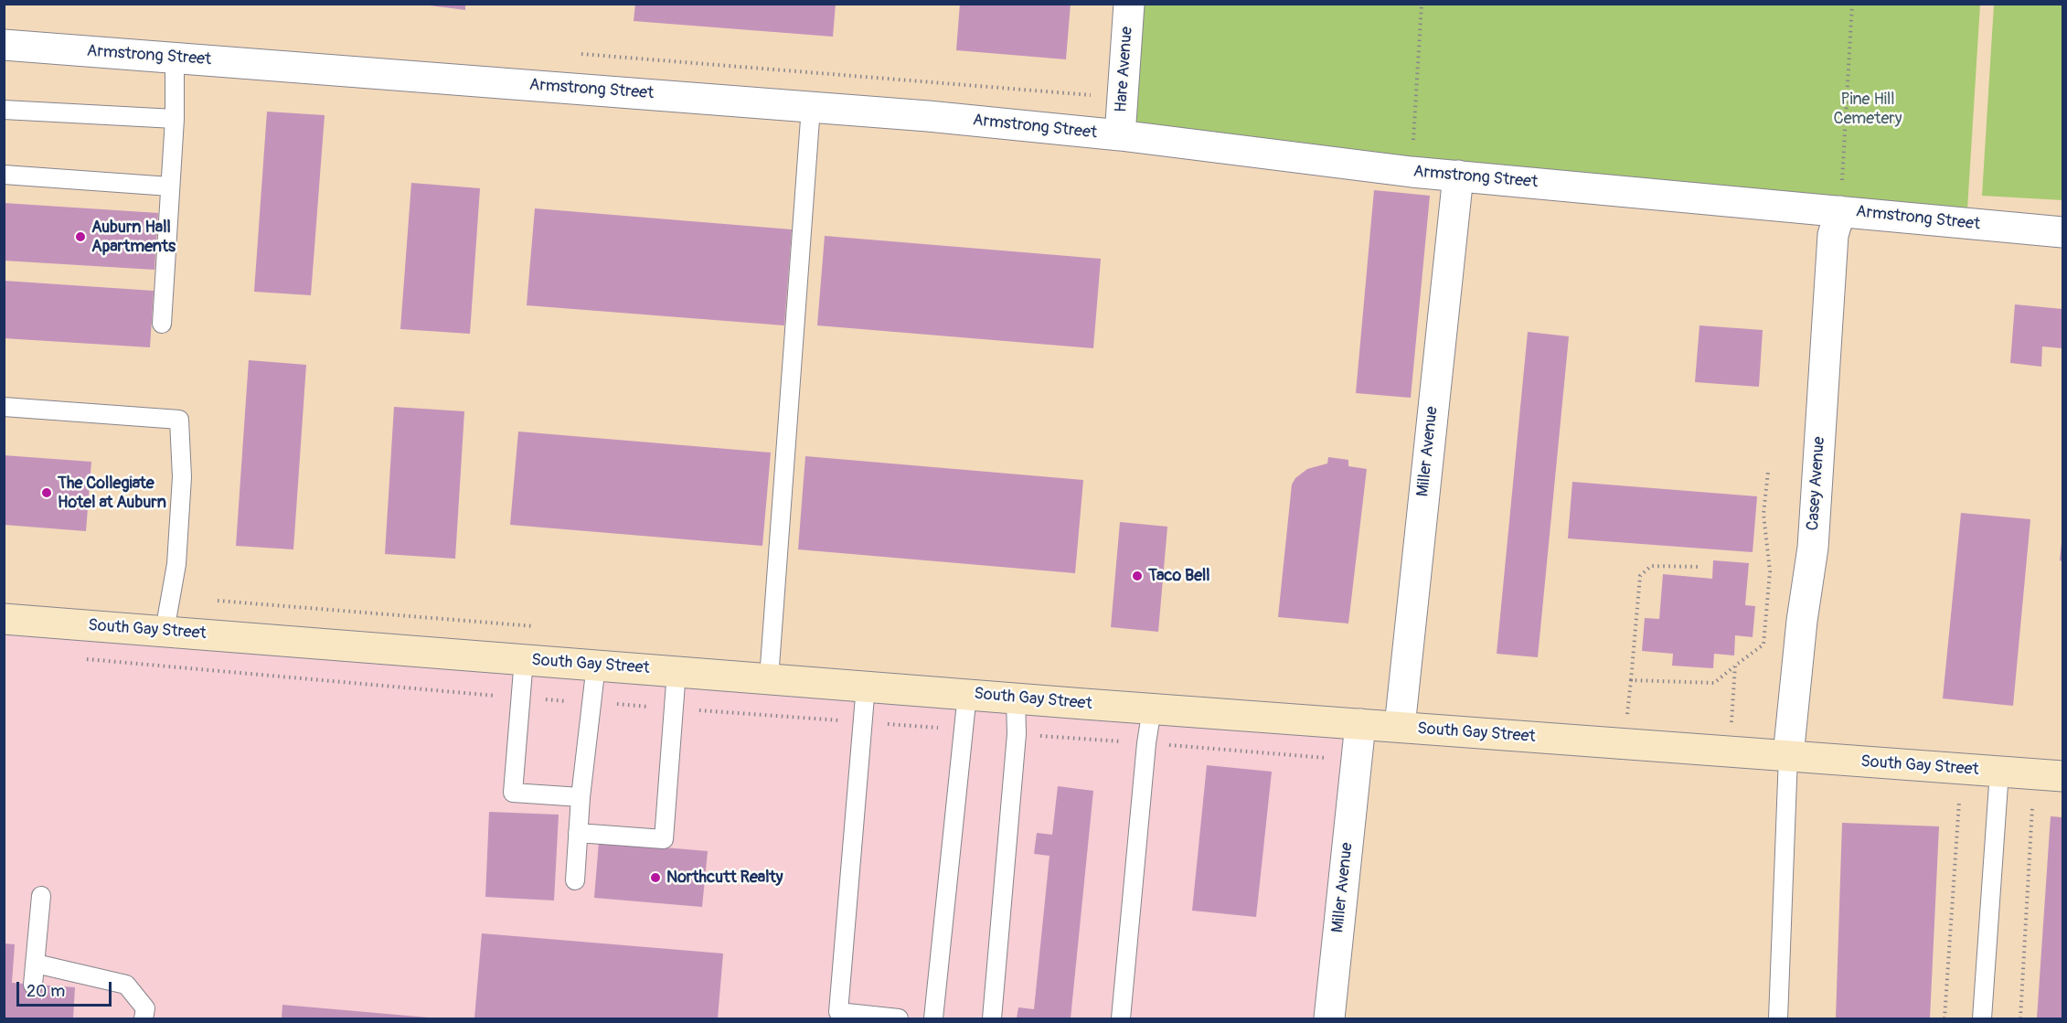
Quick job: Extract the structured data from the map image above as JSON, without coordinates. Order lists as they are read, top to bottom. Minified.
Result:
{"streets":{"street":["Armstrong Street","Hare Avenue","Miller Avenue","Casey Avenue","South Gay Street"]},"crossings":[["Armstrong Street","Hare Avenue"],["Armstrong Street","Miller Avenue"],["Armstrong Street","Casey Avenue"],["Miller Avenue","South Gay Street"],["Casey Avenue","South Gay Street"]],"parks":["Pine Hill Cemetery"],"places":["Auburn Hall Apartments","The Collegiate Hotel at Auburn","Taco Bell","Northcutt Realty"],"scale_bar":"20 m"}
